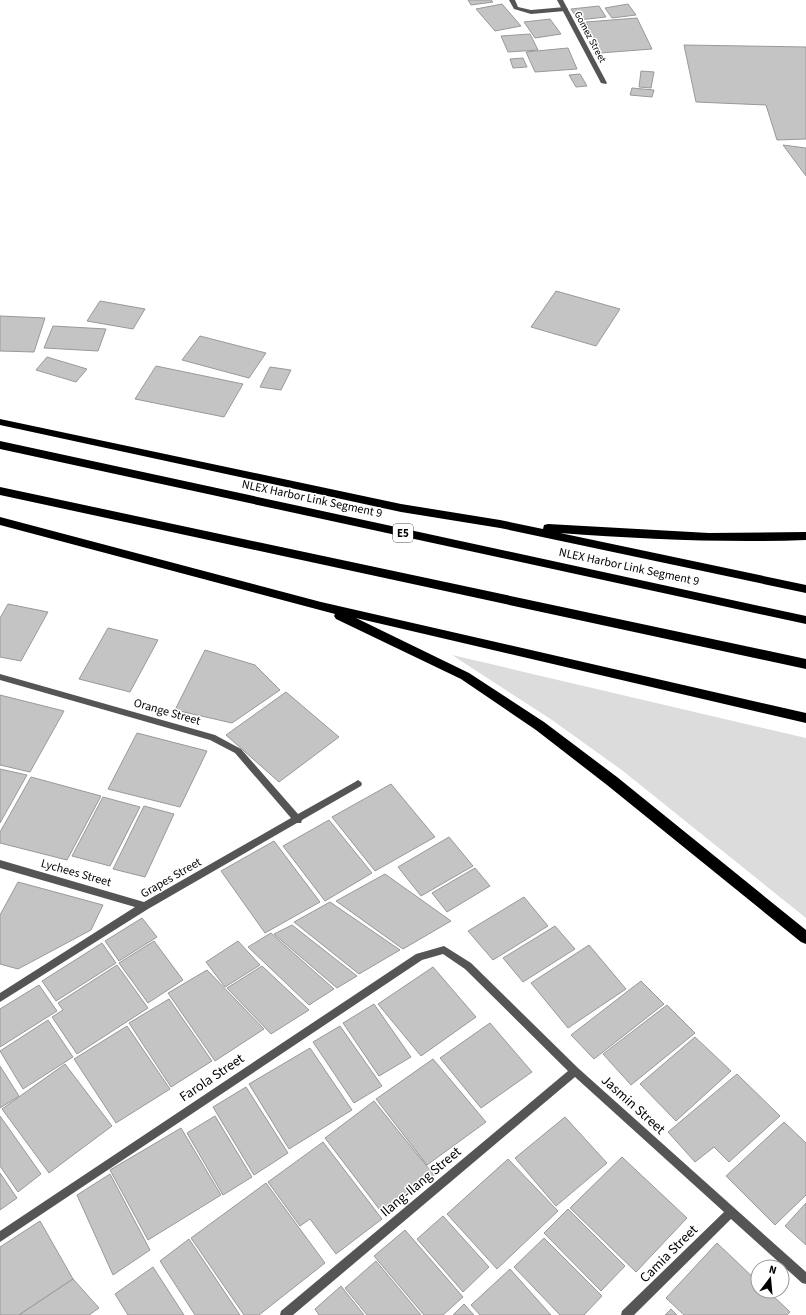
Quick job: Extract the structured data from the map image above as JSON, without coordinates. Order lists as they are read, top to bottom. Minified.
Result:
{"streets":{"highway":["NLEX Harbor Link Segment 9","E5"],"street":["Gomez Street","Orange Street","Lychees Street","Grapes Street","Farola Street","Jasmin Street","Ilang-Ilang Street","Camia Street"]},"crossings":[["Orange Street","Grapes Street"],["Lychees Street","Grapes Street"],["Farola Street","Jasmin Street"],["Jasmin Street","Ilang-Ilang Street"],["Jasmin Street","Camia Street"]],"north":"top"}
